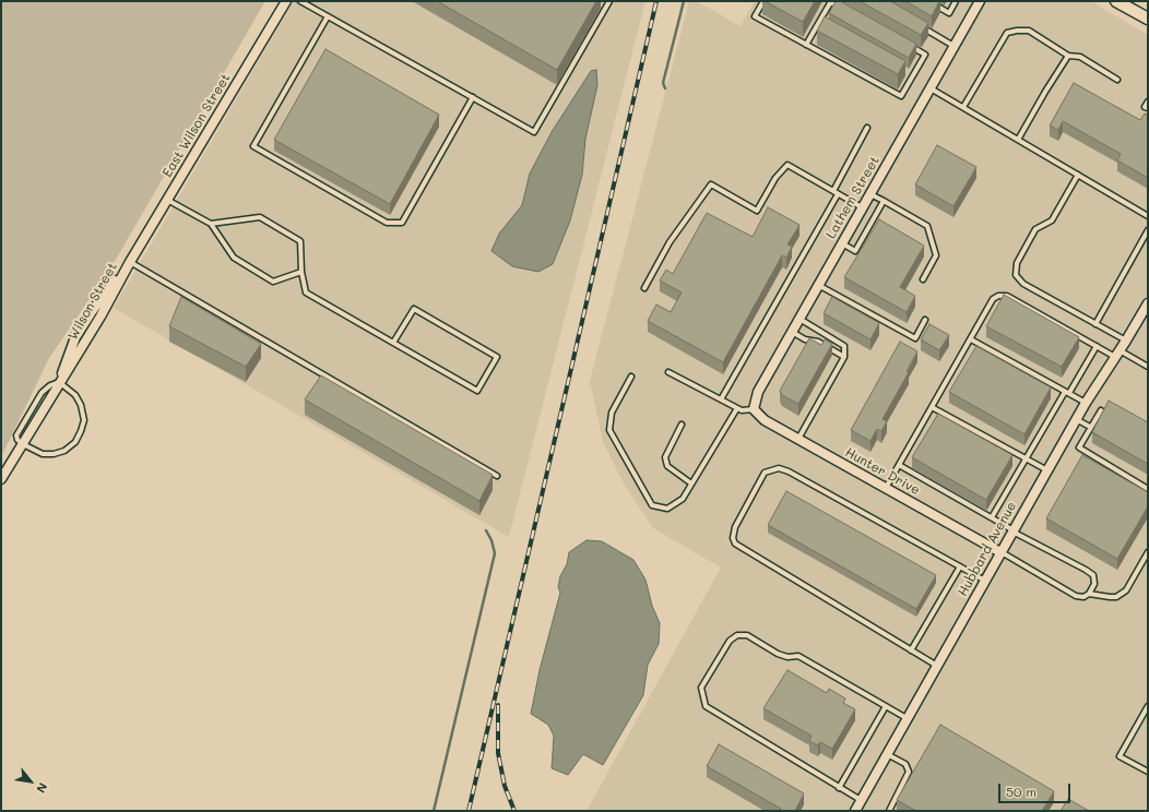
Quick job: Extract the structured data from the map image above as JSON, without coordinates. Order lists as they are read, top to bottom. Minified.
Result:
{"streets":{"street":["East Wilson Street","Lathem Street","Wilson Street","Hunter Drive","Hubbard Avenue"]},"crossings":[["East Wilson Street","Wilson Street"],["Lathem Street","Hunter Drive"],["Hunter Drive","Hubbard Avenue"]],"scale_bar":"50 m","north":"bottom right"}
